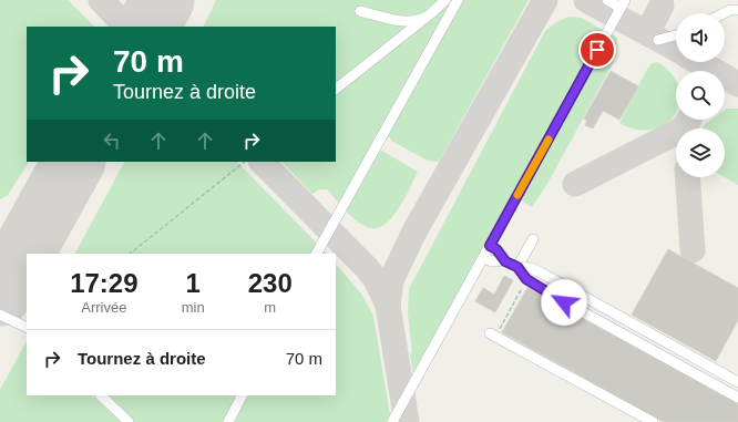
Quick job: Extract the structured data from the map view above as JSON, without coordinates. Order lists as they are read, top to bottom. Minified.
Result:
{"page":{"turn":["70 m","Tournez à droite"],"eta":["17:29","Arrivée","1","min","230","m"],"list":[{"name":"Tournez à droite","value":"70 m"}]}}
